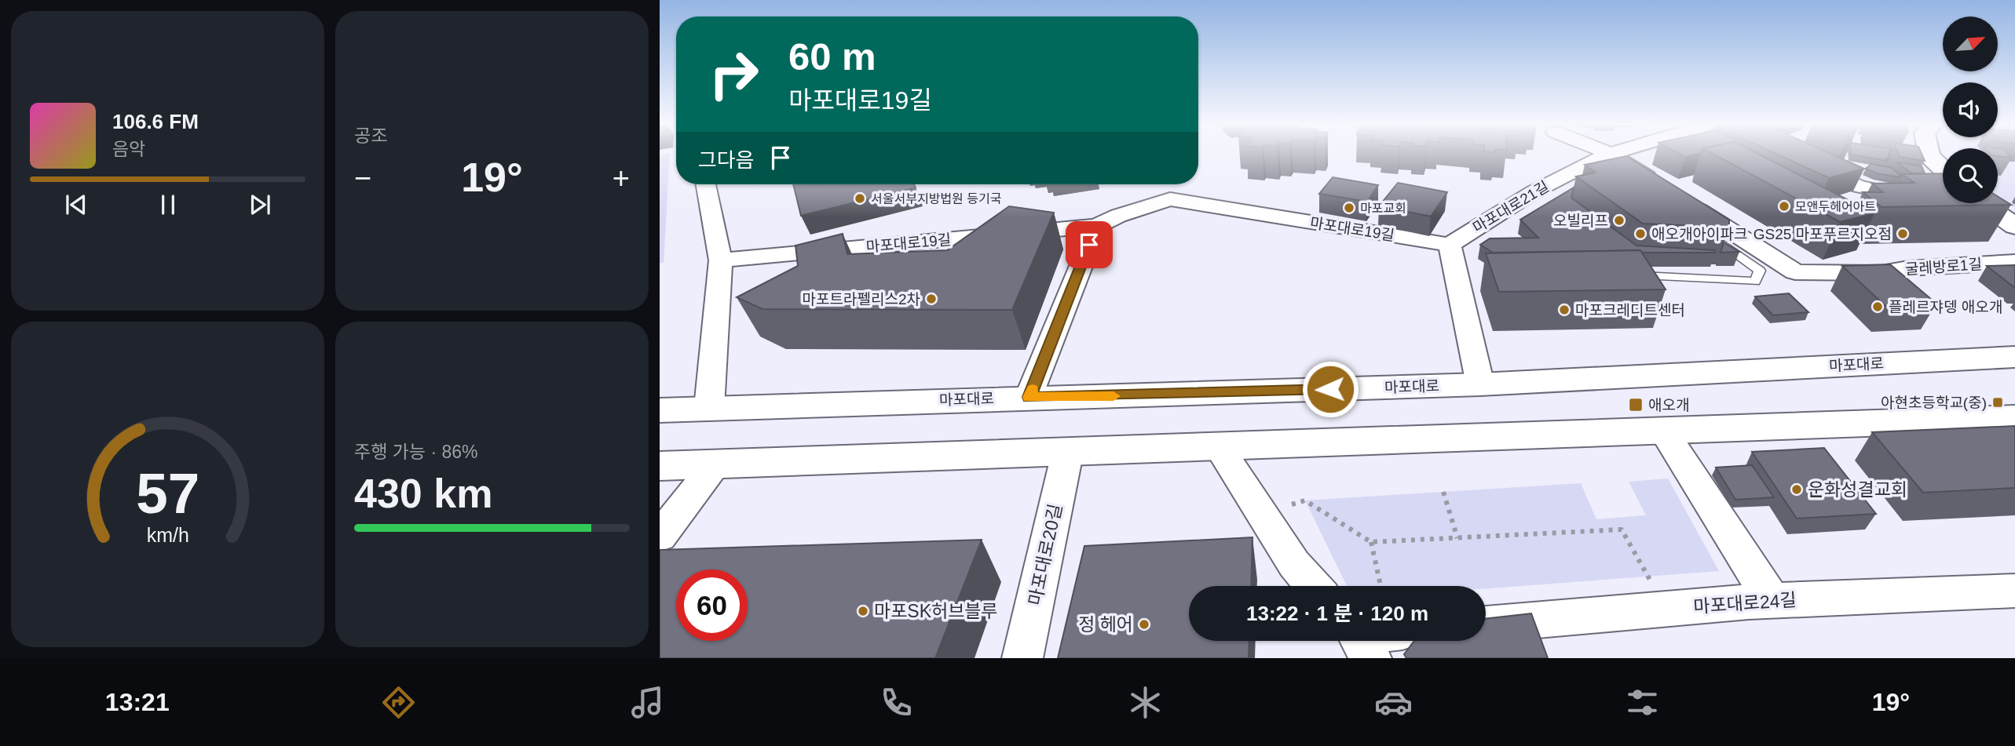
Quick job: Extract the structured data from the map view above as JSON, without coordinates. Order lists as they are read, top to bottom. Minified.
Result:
{"streets":{"main road":["마포대로"],"street":["마포대로21길","마포대로19길","굴레방로1길","마포대로20길","마포대로24길"]},"crossings":[["마포대로21길","마포대로19길"],["마포대로21길","굴레방로1길"]],"places":{"other":["서울서부지방법원 등기국","모앤두헤어아트","마포교회","오빌리프","애오개아이파크","GS25 마포푸르지오점","마포트라펠리스2차","플레르쟈뎅 애오개","마포크레디트센터","운화성결교회","마포SK허브블루","정 헤어"],"transit":["아현초등학교(중)","애오개"]},"north":"top right","page":{"tile":["공조",["주행 가능 · 86%","430 km"]],"turn":["60 m","마포대로19길"],"song":["106.6 FM","음악"],"then":"그다음","heat":["−","19°","+"],"limit":"60","trip":"13:22 · 1 분 · 120 m","tabs":["13:21","19°"],"gauge":["57","km/h"]}}
